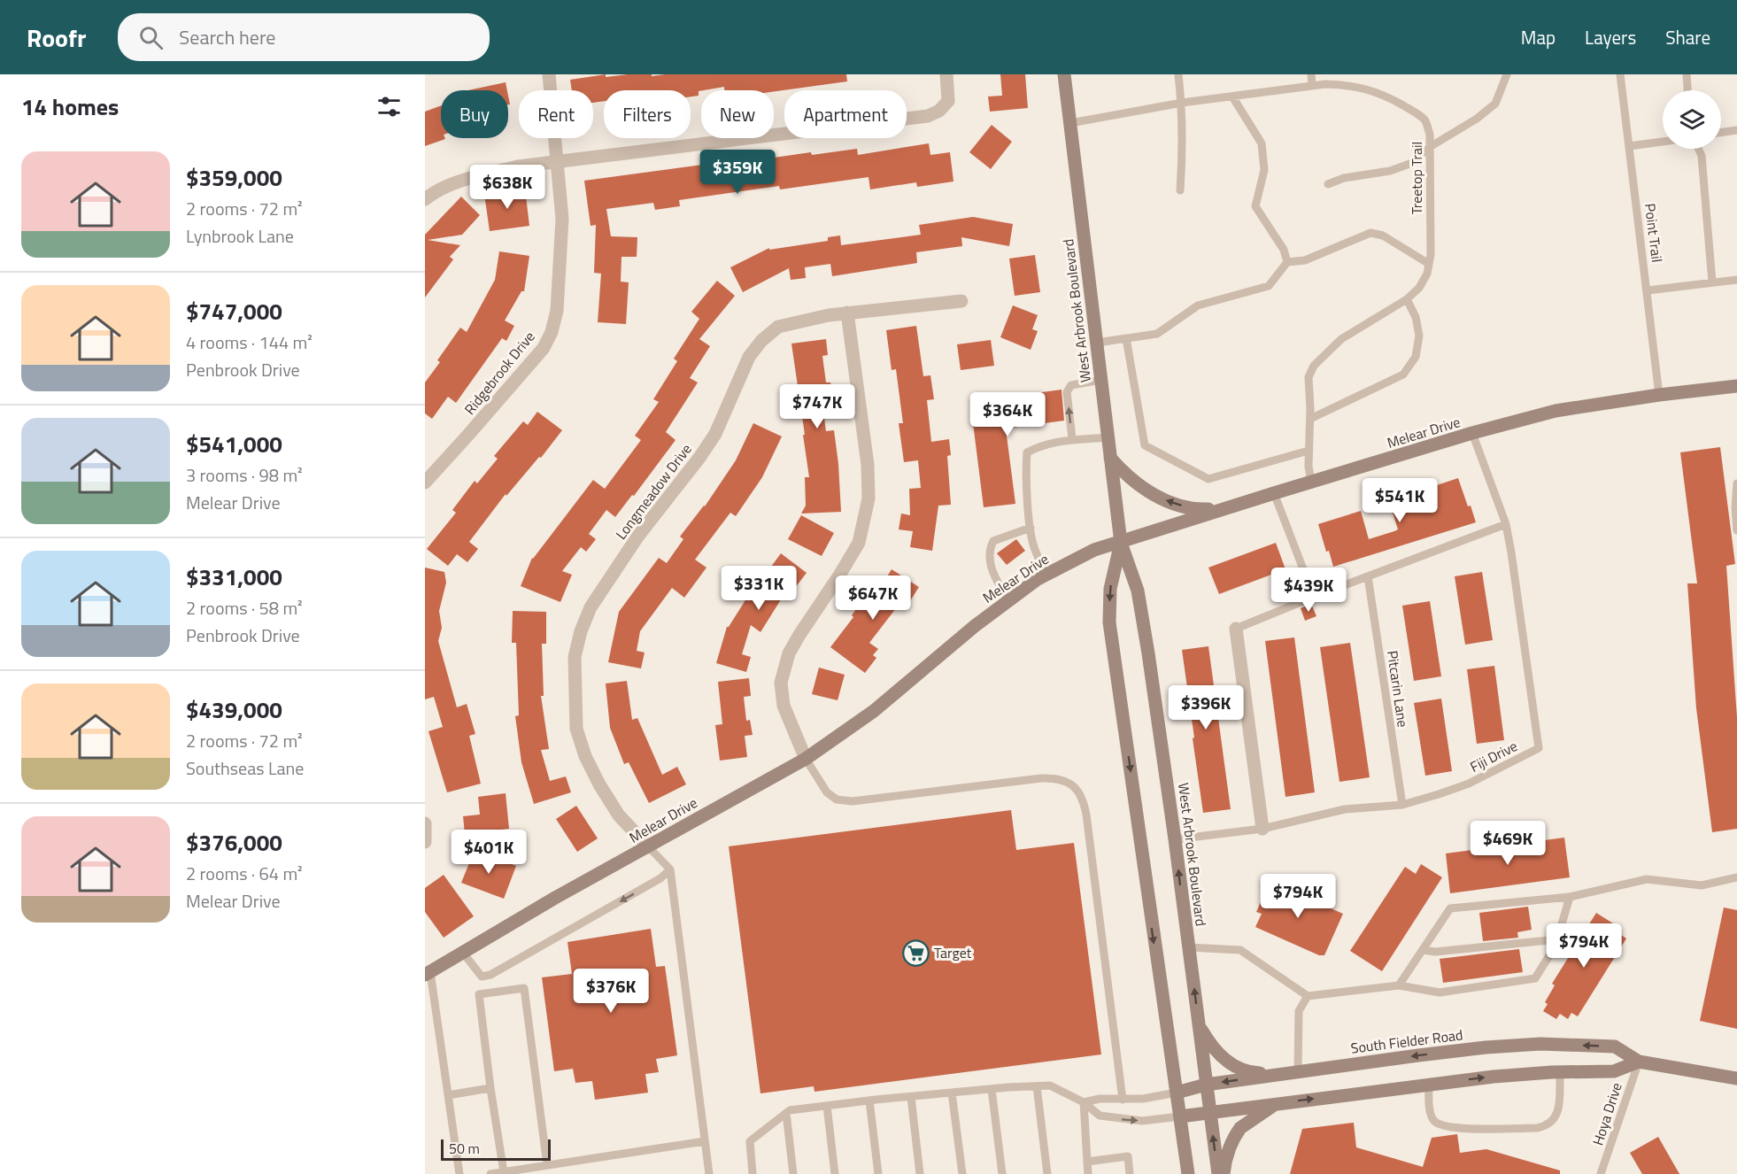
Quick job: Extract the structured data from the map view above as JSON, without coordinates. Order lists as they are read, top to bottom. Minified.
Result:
{"streets":{"street":["West Arbrook Boulevard","Ridgebrook Drive","Melear Drive","Longmeadow Drive","South Fielder Road"],"lane":["Treetop Trail","Point Trail","Pitcarin Lane","Fiji Drive","Hoya Drive"]},"crossings":[["Treetop Trail","West Arbrook Boulevard"],["Treetop Trail","Melear Drive"],["Point Trail","Melear Drive"],["West Arbrook Boulevard","Melear Drive"],["West Arbrook Boulevard","Fiji Drive"],["West Arbrook Boulevard","South Fielder Road"],["Melear Drive","Longmeadow Drive"],["Melear Drive","Fiji Drive"],["Pitcarin Lane","Fiji Drive"],["South Fielder Road","Hoya Drive"]],"places":{"supermarket":["Target"]},"scale_bar":"50 m","page":{"header":"Roofr","search":"Search here","nav":["Map","Layers","Share"],"heading":"14 homes","chip":["Buy","Rent","Filters","New","Apartment"],"list":[{"name":"$359,000","note":"2 rooms · 72 m² · Lynbrook Lane"},{"name":"$747,000","note":"4 rooms · 144 m² · Penbrook Drive"},{"name":"$541,000","note":"3 rooms · 98 m² · Melear Drive"},{"name":"$331,000","note":"2 rooms · 58 m² · Penbrook Drive"},{"name":"$439,000","note":"2 rooms · 72 m² · Southseas Lane"},{"name":"$376,000","note":"2 rooms · 64 m² · Melear Drive"}],"price":["$359K","$638K","$747K","$364K","$541K","$331K","$439K","$647K","$396K","$469K","$401K","$794K","$794K","$376K"],"scale":"50 m"}}
